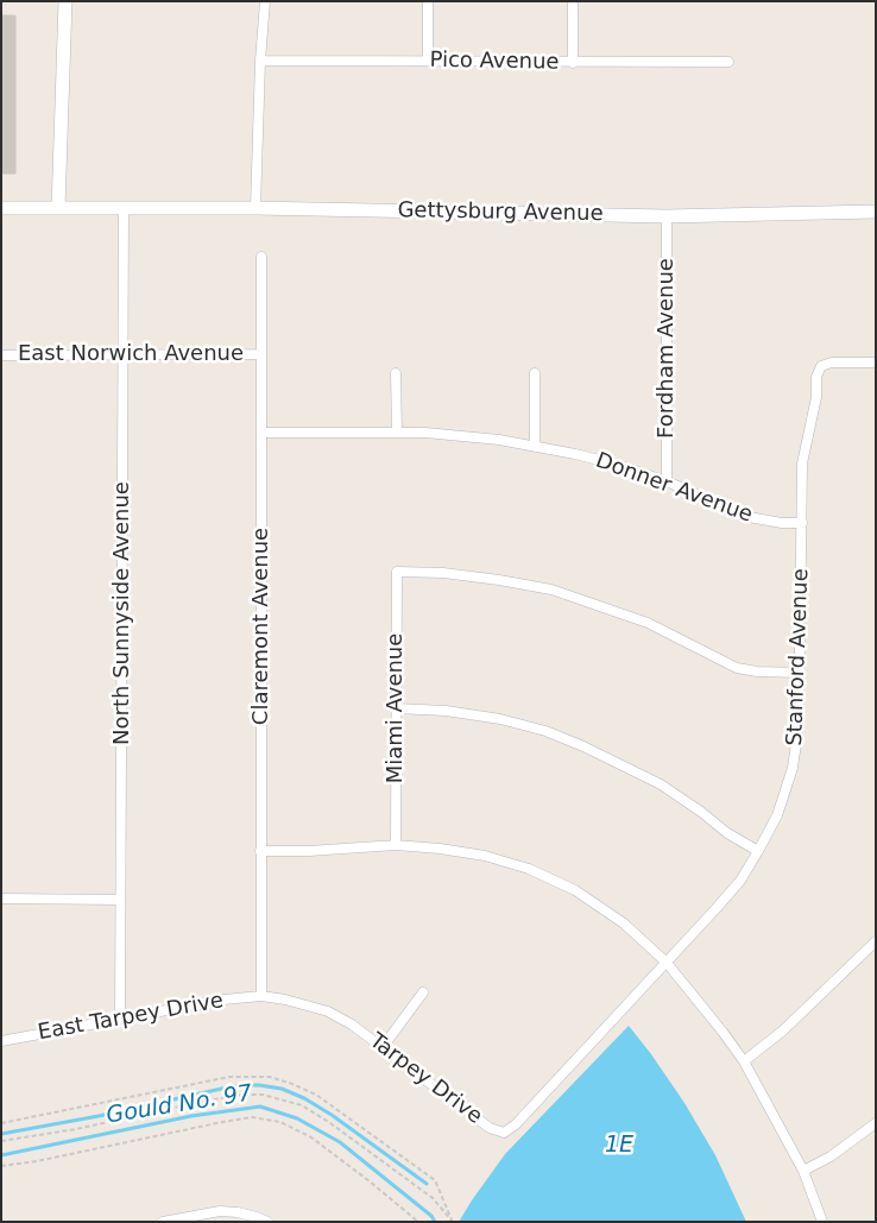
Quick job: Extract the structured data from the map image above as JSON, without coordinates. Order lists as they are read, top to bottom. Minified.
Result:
{"streets":{"street":["Pico Avenue","Gettysburg Avenue","Fordham Avenue","East Norwich Avenue","Donner Avenue","North Sunnyside Avenue","Claremont Avenue","Stanford Avenue","Miami Avenue","East Tarpey Drive","Tarpey Drive"]},"crossings":[["Gettysburg Avenue","Fordham Avenue"],["Gettysburg Avenue","North Sunnyside Avenue"],["Fordham Avenue","Donner Avenue"],["East Norwich Avenue","North Sunnyside Avenue"],["East Norwich Avenue","Claremont Avenue"],["Donner Avenue","Claremont Avenue"],["Donner Avenue","Stanford Avenue"],["North Sunnyside Avenue","East Tarpey Drive"],["Claremont Avenue","East Tarpey Drive"],["Claremont Avenue","Tarpey Drive"],["Stanford Avenue","Miami Avenue"],["Stanford Avenue","Tarpey Drive"],["East Tarpey Drive","Tarpey Drive"]],"water":["Gould No. 97","1E"]}
